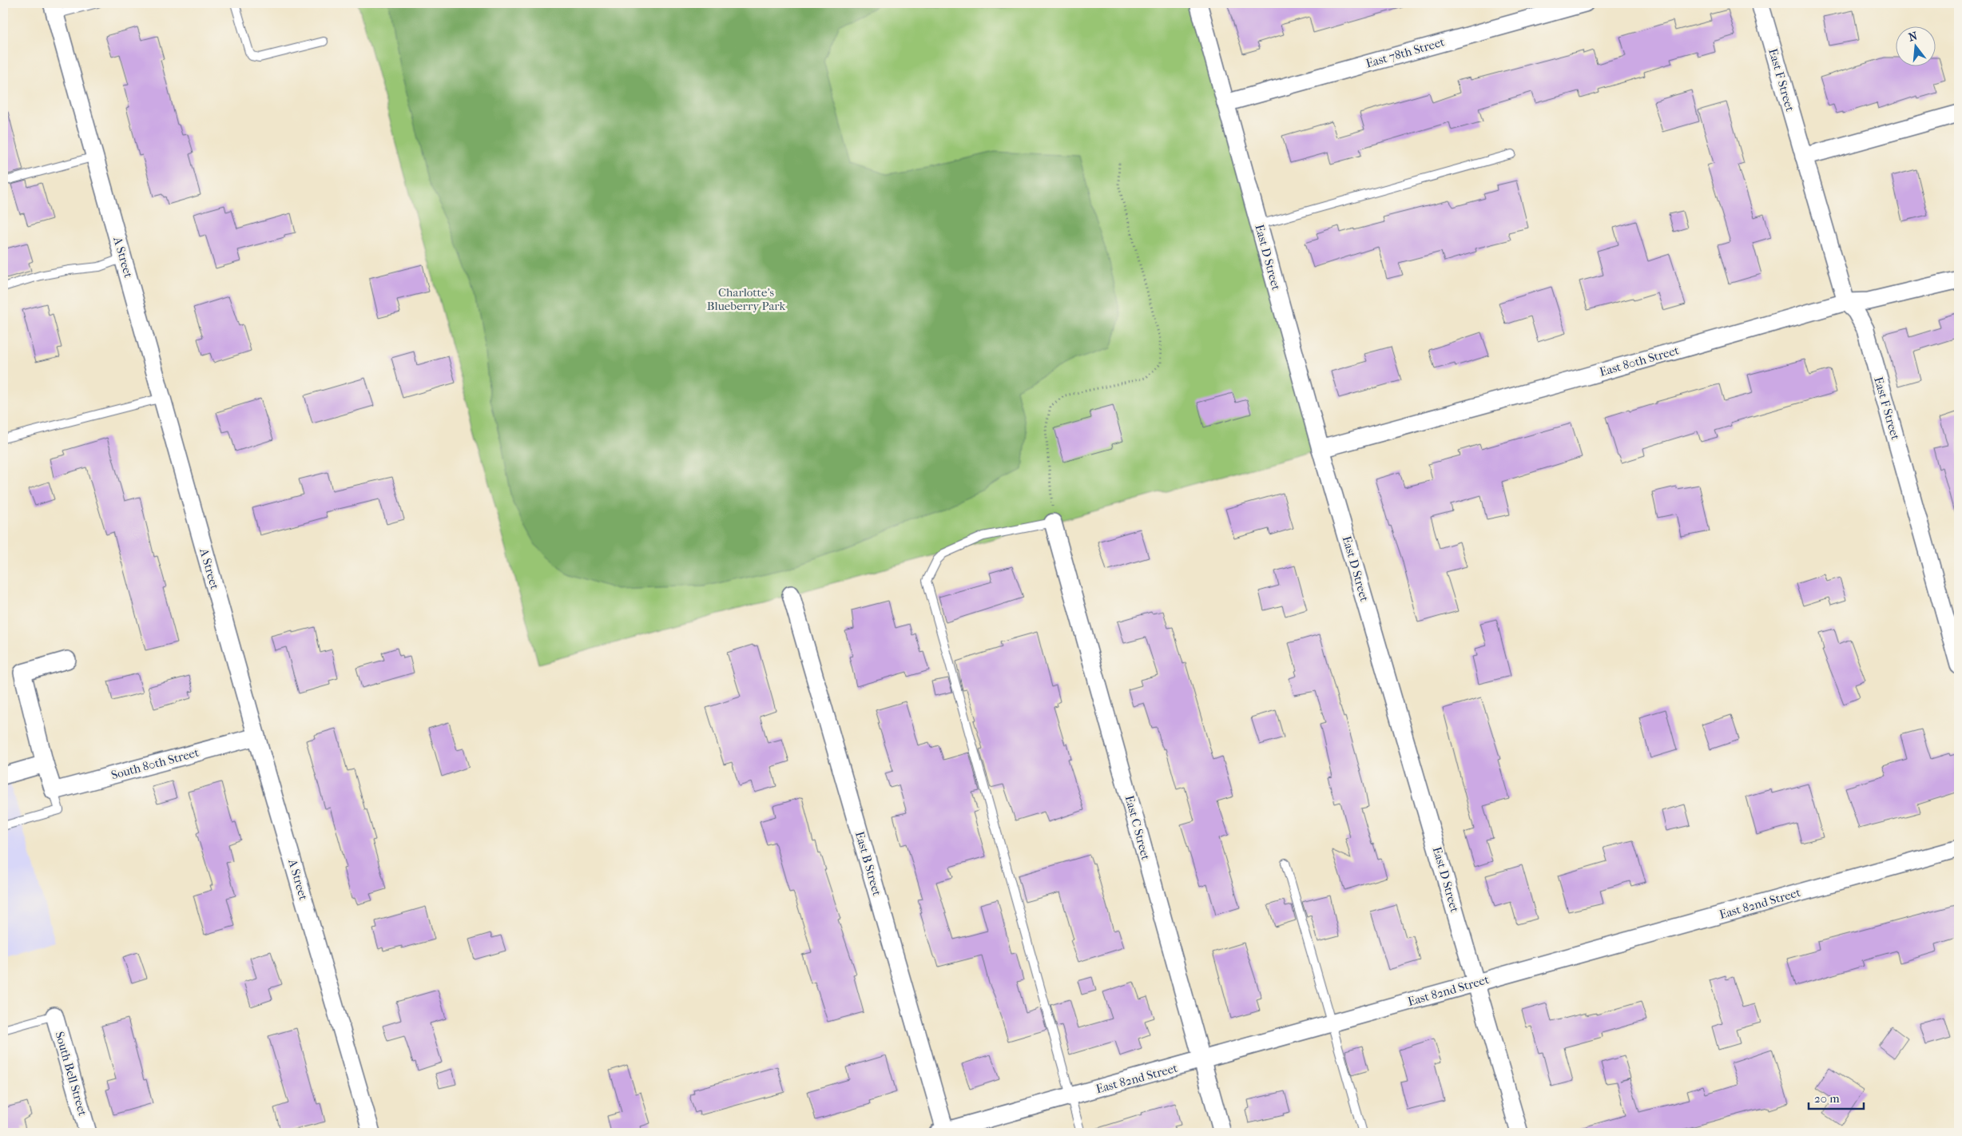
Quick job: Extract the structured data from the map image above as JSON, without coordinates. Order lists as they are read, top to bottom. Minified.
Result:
{"streets":{"street":["East 78th Street","East F Street","A Street","East D Street","East 80th Street","South 80th Street","East C Street","East B Street","East 82nd Street","South Bell Street"]},"crossings":[["East 78th Street","East D Street"],["East F Street","East 80th Street"],["A Street","South 80th Street"],["East D Street","East 80th Street"],["East D Street","East 82nd Street"],["East C Street","East 82nd Street"],["East B Street","East 82nd Street"]],"parks":["Charlotte's Blueberry Park"],"scale_bar":"20 m","north":"top"}
